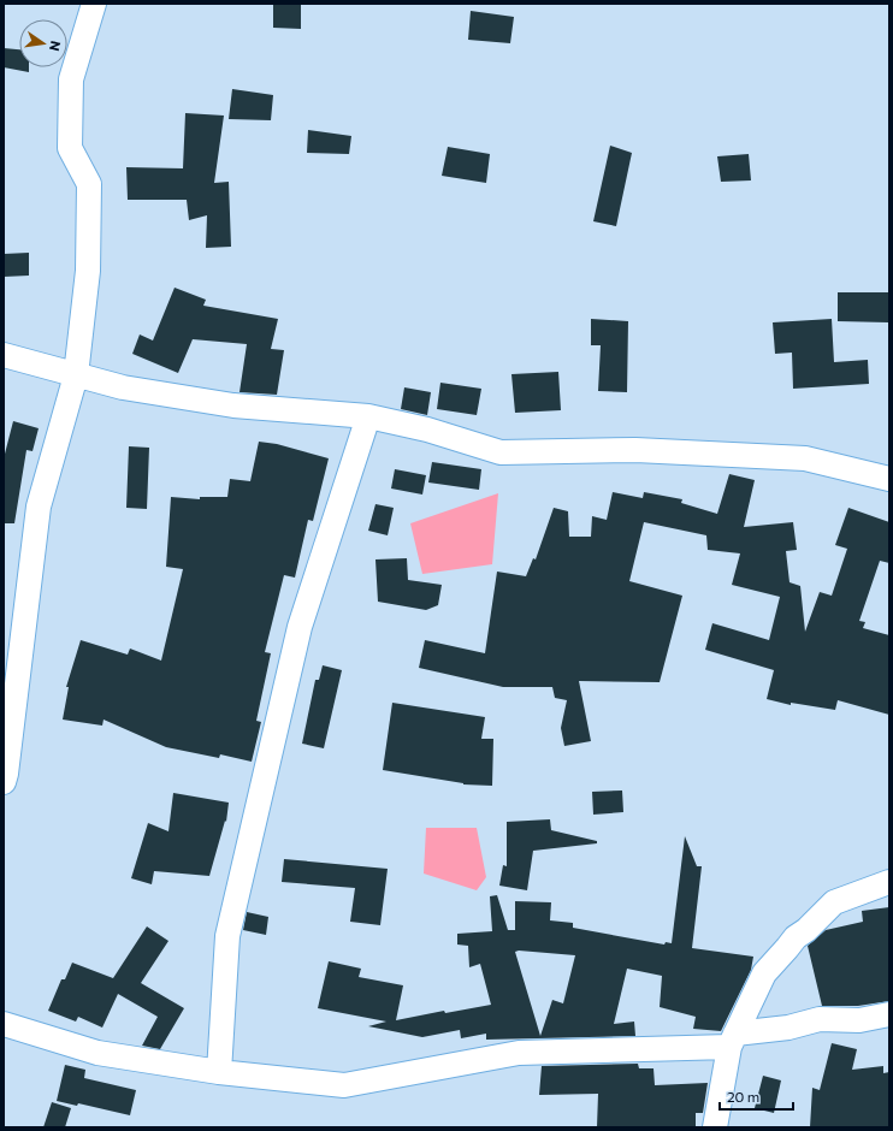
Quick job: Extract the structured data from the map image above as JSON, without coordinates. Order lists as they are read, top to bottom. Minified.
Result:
{"scale_bar":"20 m","north":"right"}
